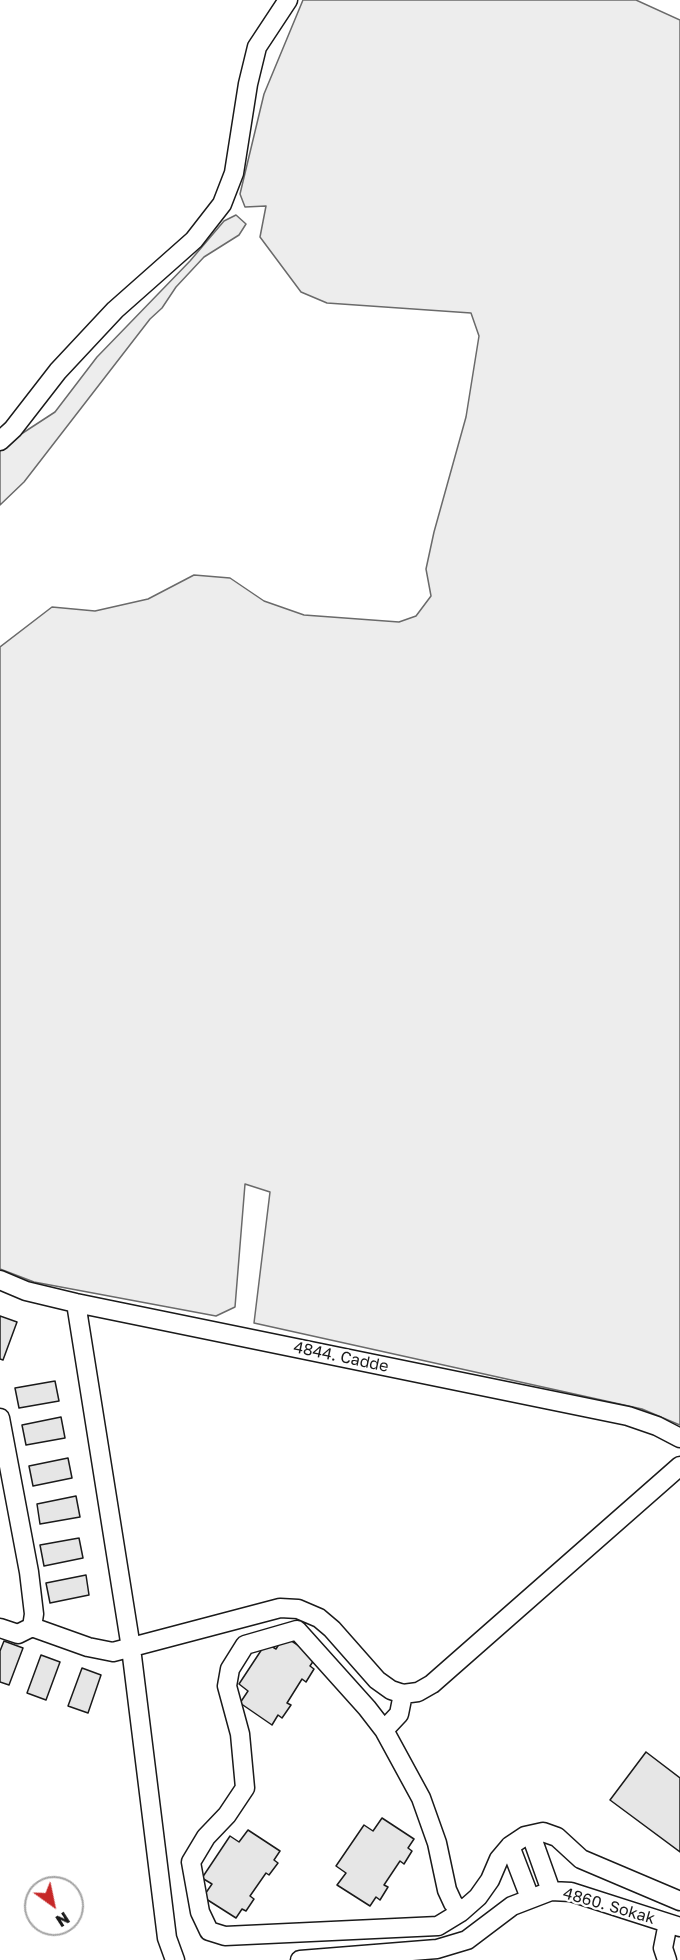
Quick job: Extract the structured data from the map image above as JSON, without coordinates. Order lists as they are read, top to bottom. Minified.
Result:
{"streets":{"street":["4844. Cadde","4860. Sokak"]},"north":"bottom right"}
